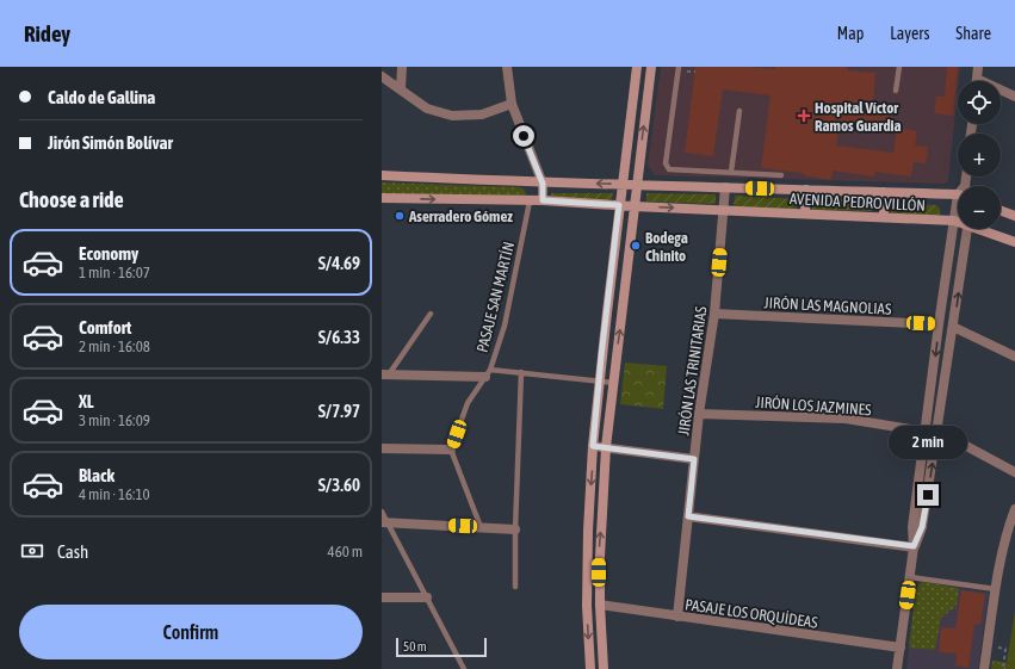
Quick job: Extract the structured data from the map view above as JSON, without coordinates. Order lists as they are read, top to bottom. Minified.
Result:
{"streets":{"main road":["AVENIDA PEDRO VILLÓN"],"street":["JIRÓN LAS MAGNOLIAS","JIRÓN LAS TRINITARIAS","JIRÓN LOS JAZMINES","PASAJE LOS ORQUÍDEAS"],"lane":["PASAJE SAN MARTÍN"]},"crossings":[["AVENIDA PEDRO VILLÓN","PASAJE SAN MARTÍN"],["AVENIDA PEDRO VILLÓN","JIRÓN LAS TRINITARIAS"],["JIRÓN LAS MAGNOLIAS","JIRÓN LAS TRINITARIAS"],["JIRÓN LAS TRINITARIAS","JIRÓN LOS JAZMINES"],["JIRÓN LAS TRINITARIAS","PASAJE LOS ORQUÍDEAS"]],"places":{"health":["Hospital Víctor Ramos Guardia"],"other":["Aserradero Gómez","Bodega Chinito"]},"scale_bar":"50 m","page":{"header":"Ridey","nav":["Map","Layers","Share"],"banner":["Caldo de Gallina","Jirón Simón Bolívar"],"map_buttons":["+","−"],"heading":"Choose a ride","list":[{"name":"Economy","note":"1 min · 16:07","value":"S/4.69"},{"name":"Comfort","note":"2 min · 16:08","value":"S/6.33"},{"name":"XL","note":"3 min · 16:09","value":"S/7.97"},{"name":"Black","note":"4 min · 16:10","value":"S/3.60"}],"bubble":"2 min","pay":["Cash","460 m"],"buttons":"Confirm","scale":"50 m"}}
